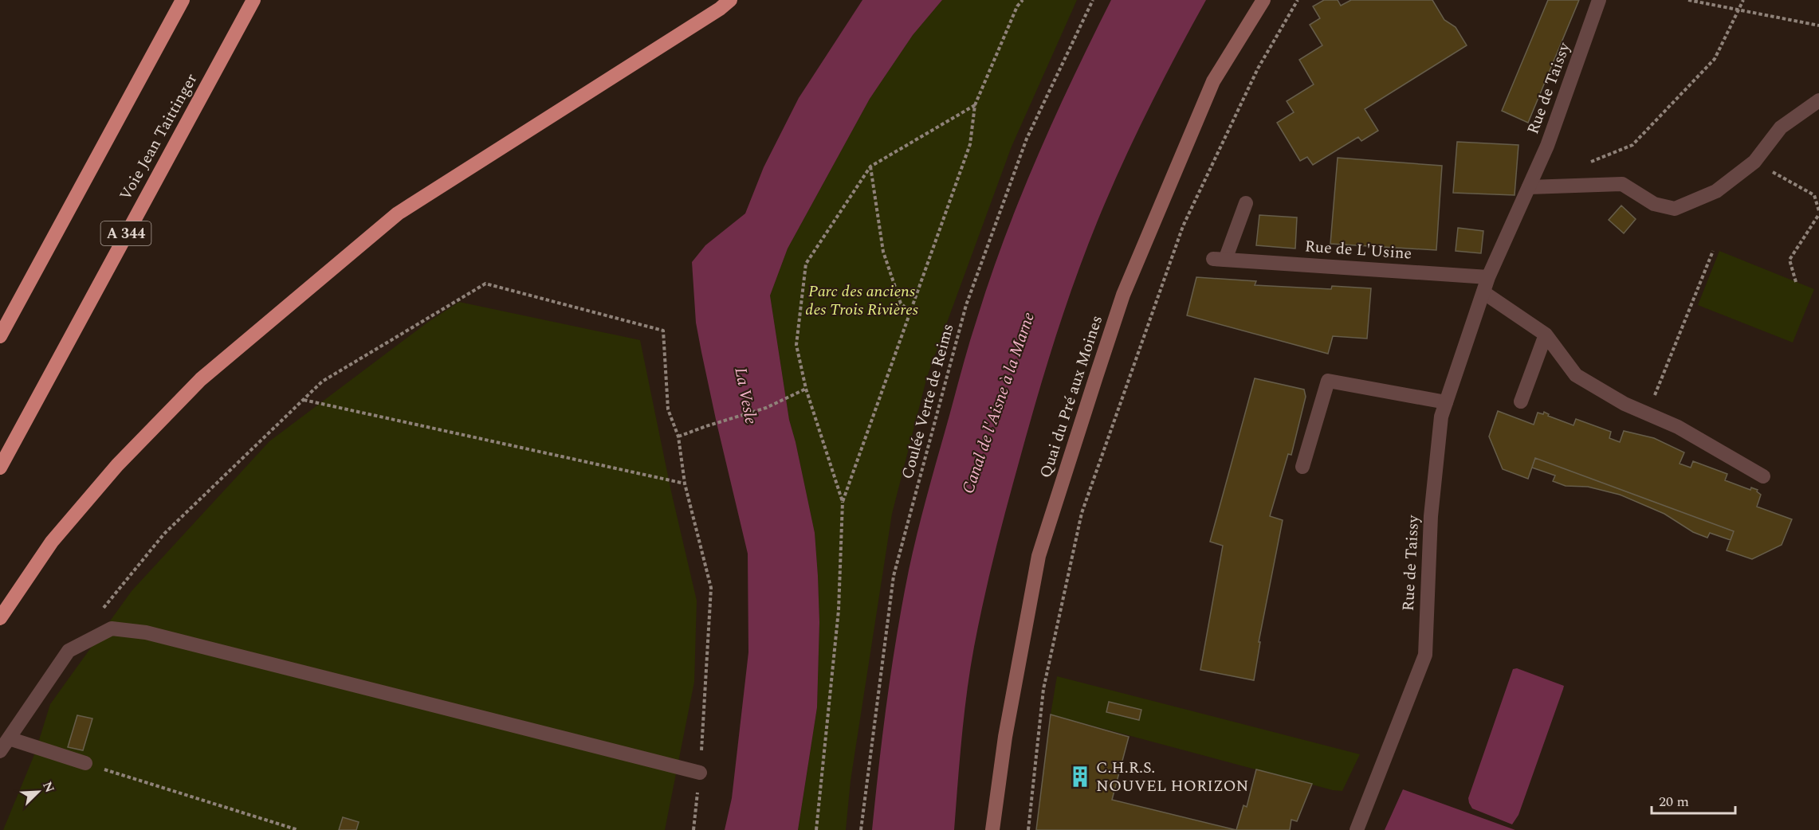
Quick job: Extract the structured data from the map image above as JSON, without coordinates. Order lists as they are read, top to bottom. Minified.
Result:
{"streets":{"highway":["Voie Jean Taittinger","A 344"],"street":["Rue de Taissy","Rue de L'Usine","Quai du Pré aux Moines"],"path":["Coulée Verte de Reims"]},"crossings":[["Rue de Taissy","Rue de L'Usine"]],"water":["La Vesle","Canal de l'Aisne à la Marne"],"parks":["Parc des anciens des Trois Rivières"],"places":{"building":["C.H.R.S. NOUVEL HORIZON"]},"scale_bar":"20 m","north":"top right"}
